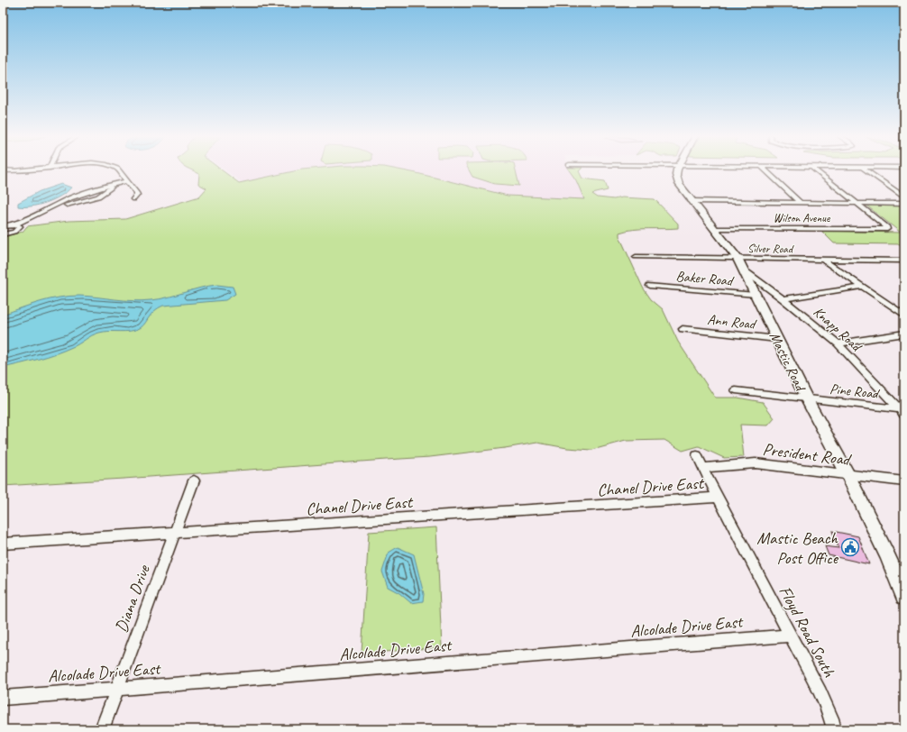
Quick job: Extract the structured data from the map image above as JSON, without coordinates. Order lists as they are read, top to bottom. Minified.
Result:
{"streets":{"main road":["Mastic Road"],"street":["Wilson Avenue","Silver Road","Baker Road","Ann Road","Knapp Road","Pine Road","President Road","Chanel Drive East","Diana Drive","Alcolade Drive East","Floyd Road South"]},"crossings":[["Wilson Avenue","Mastic Road"],["Silver Road","Mastic Road"],["Baker Road","Mastic Road"],["Ann Road","Mastic Road"],["Knapp Road","Mastic Road"],["Knapp Road","Pine Road"],["Mastic Road","Pine Road"],["Mastic Road","President Road"],["President Road","Floyd Road South"],["Chanel Drive East","Diana Drive"],["Chanel Drive East","Floyd Road South"],["Diana Drive","Alcolade Drive East"],["Alcolade Drive East","Floyd Road South"]],"places":{"public building":["Mastic Beach Post Office"]}}
